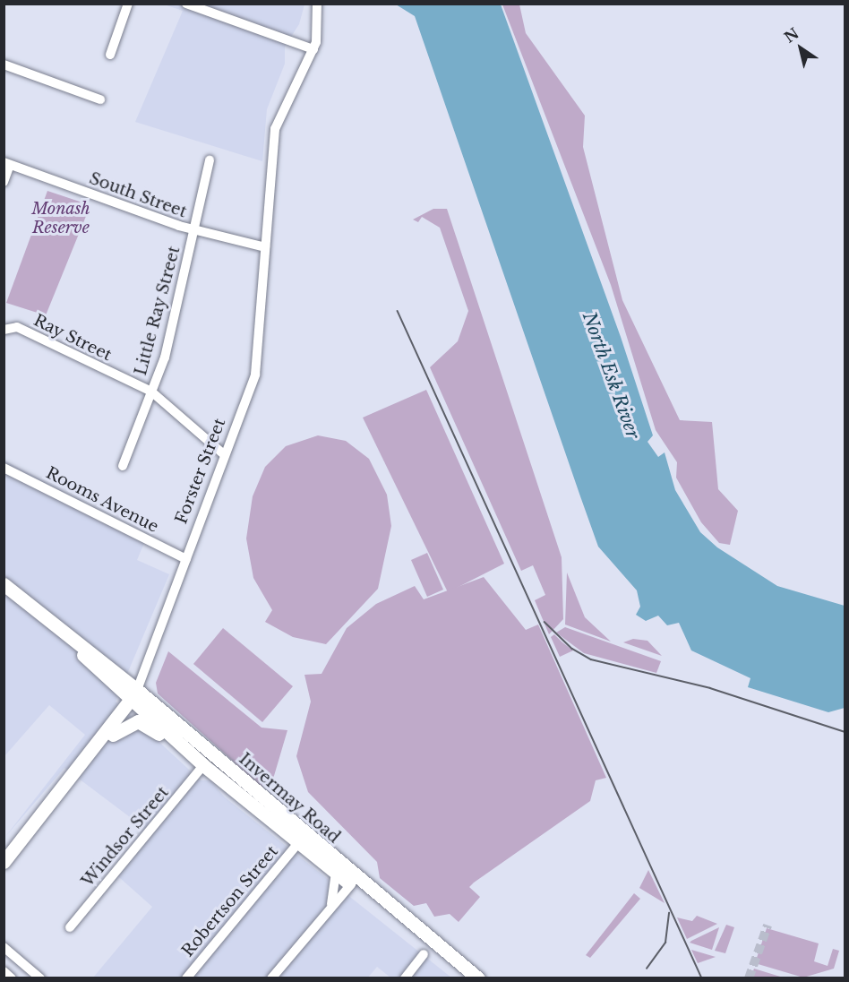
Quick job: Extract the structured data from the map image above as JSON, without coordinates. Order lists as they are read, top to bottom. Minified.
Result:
{"streets":{"main road":["Forster Street","Invermay Road"],"street":["South Street","Little Ray Street","Ray Street","Rooms Avenue","Windsor Street","Robertson Street"]},"crossings":[["South Street","Little Ray Street"],["South Street","Forster Street"],["Little Ray Street","Ray Street"],["Ray Street","Forster Street"],["Forster Street","Rooms Avenue"],["Forster Street","Invermay Road"],["Invermay Road","Windsor Street"],["Invermay Road","Robertson Street"]],"water":["North Esk River"],"parks":["Monash Reserve"],"north":"top left"}
